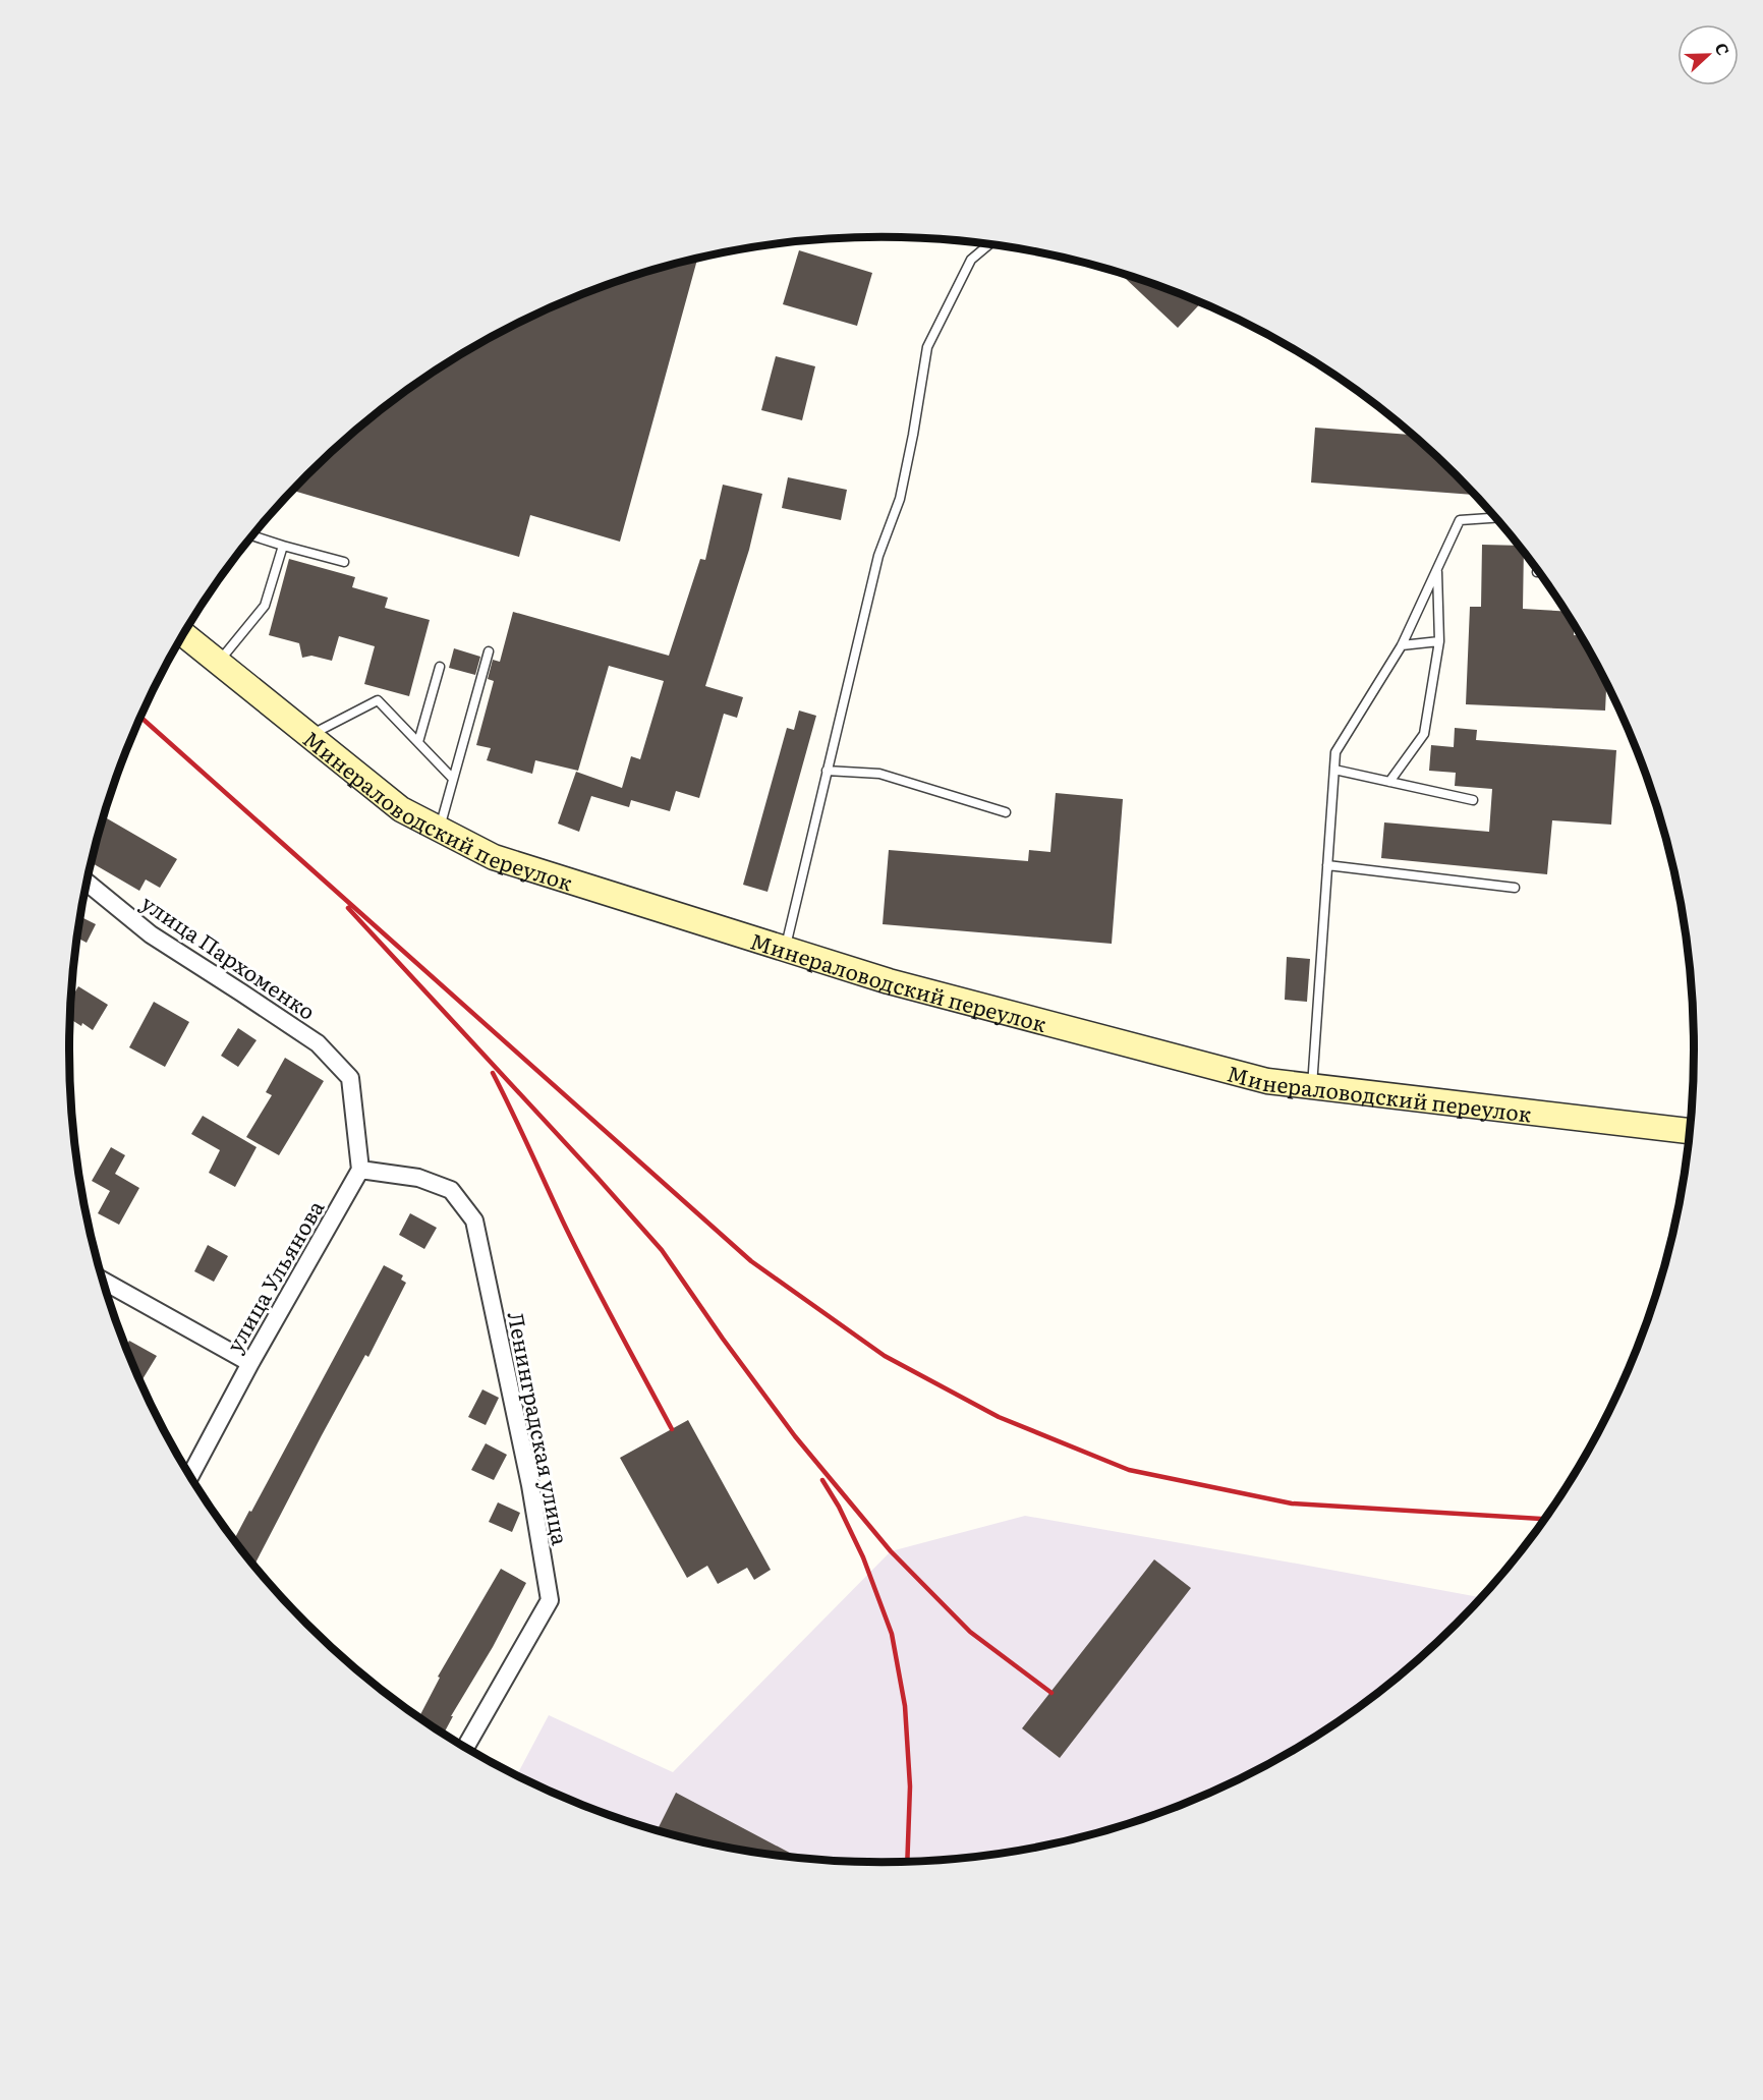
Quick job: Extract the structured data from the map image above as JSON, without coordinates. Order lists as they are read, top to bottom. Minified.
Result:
{"streets":{"street":["Минераловодский переулок","улица Пархоменко","улица Ульянова","Ленинградская улица"]},"crossings":[["улица Пархоменко","улица Ульянова"],["улица Пархоменко","Ленинградская улица"],["улица Ульянова","Ленинградская улица"]],"north":"right"}
